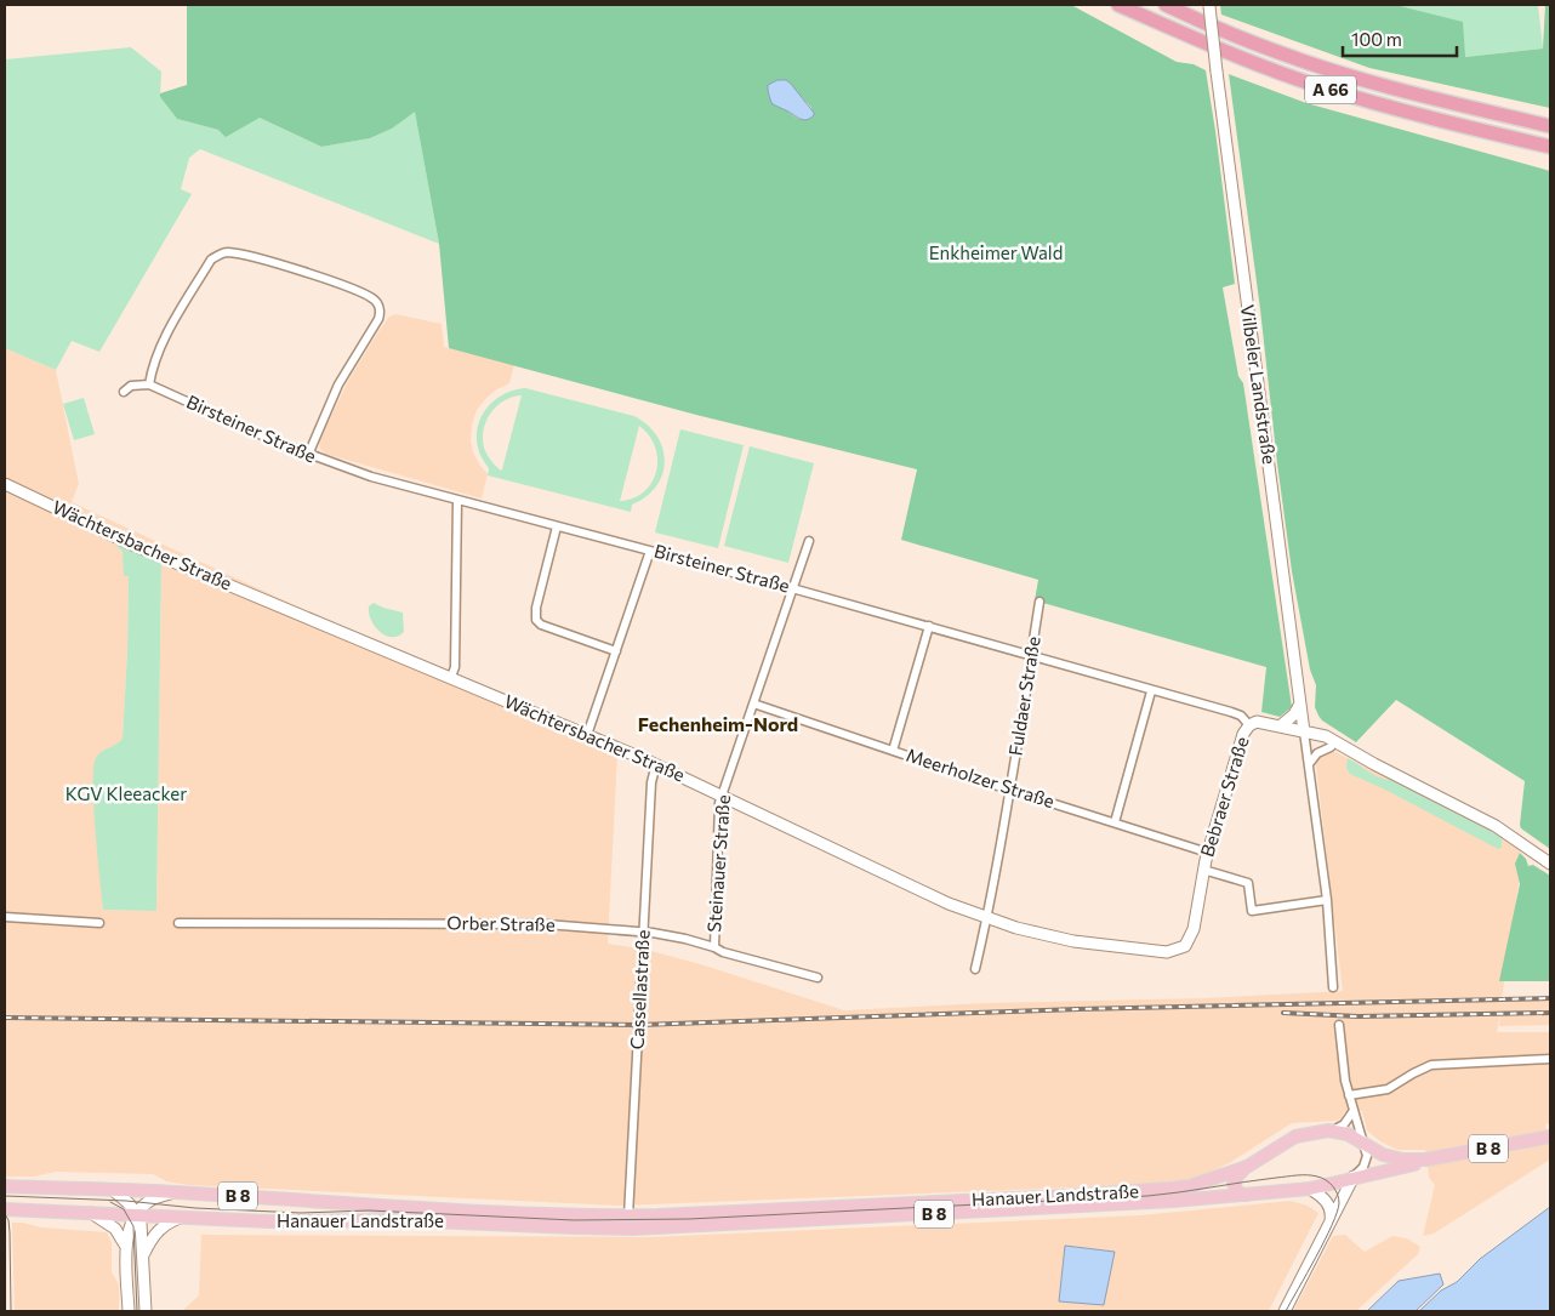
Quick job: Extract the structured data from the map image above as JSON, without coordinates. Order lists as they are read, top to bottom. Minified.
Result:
{"streets":{"highway":["A 66"],"main road":["B 8","Hanauer Landstraße"],"street":["Vilbeler Landstraße","Birsteiner Straße","Wächtersbacher Straße","Fuldaer Straße","Meerholzer Straße","Bebraer Straße","Steinauer Straße","Orber Straße","Cassellastraße"]},"crossings":[["Vilbeler Landstraße","Birsteiner Straße"],["Vilbeler Landstraße","Bebraer Straße"],["Birsteiner Straße","Fuldaer Straße"],["Birsteiner Straße","Bebraer Straße"],["Birsteiner Straße","Steinauer Straße"],["Wächtersbacher Straße","Fuldaer Straße"],["Wächtersbacher Straße","Bebraer Straße"],["Wächtersbacher Straße","Steinauer Straße"],["Wächtersbacher Straße","Cassellastraße"],["Fuldaer Straße","Meerholzer Straße"],["Meerholzer Straße","Bebraer Straße"],["Meerholzer Straße","Steinauer Straße"],["Steinauer Straße","Orber Straße"],["Orber Straße","Cassellastraße"],["Cassellastraße","Hanauer Landstraße"]],"districts":["Fechenheim-Nord"],"parks":["Enkheimer Wald","KGV Kleeacker"],"scale_bar":"100 m"}
